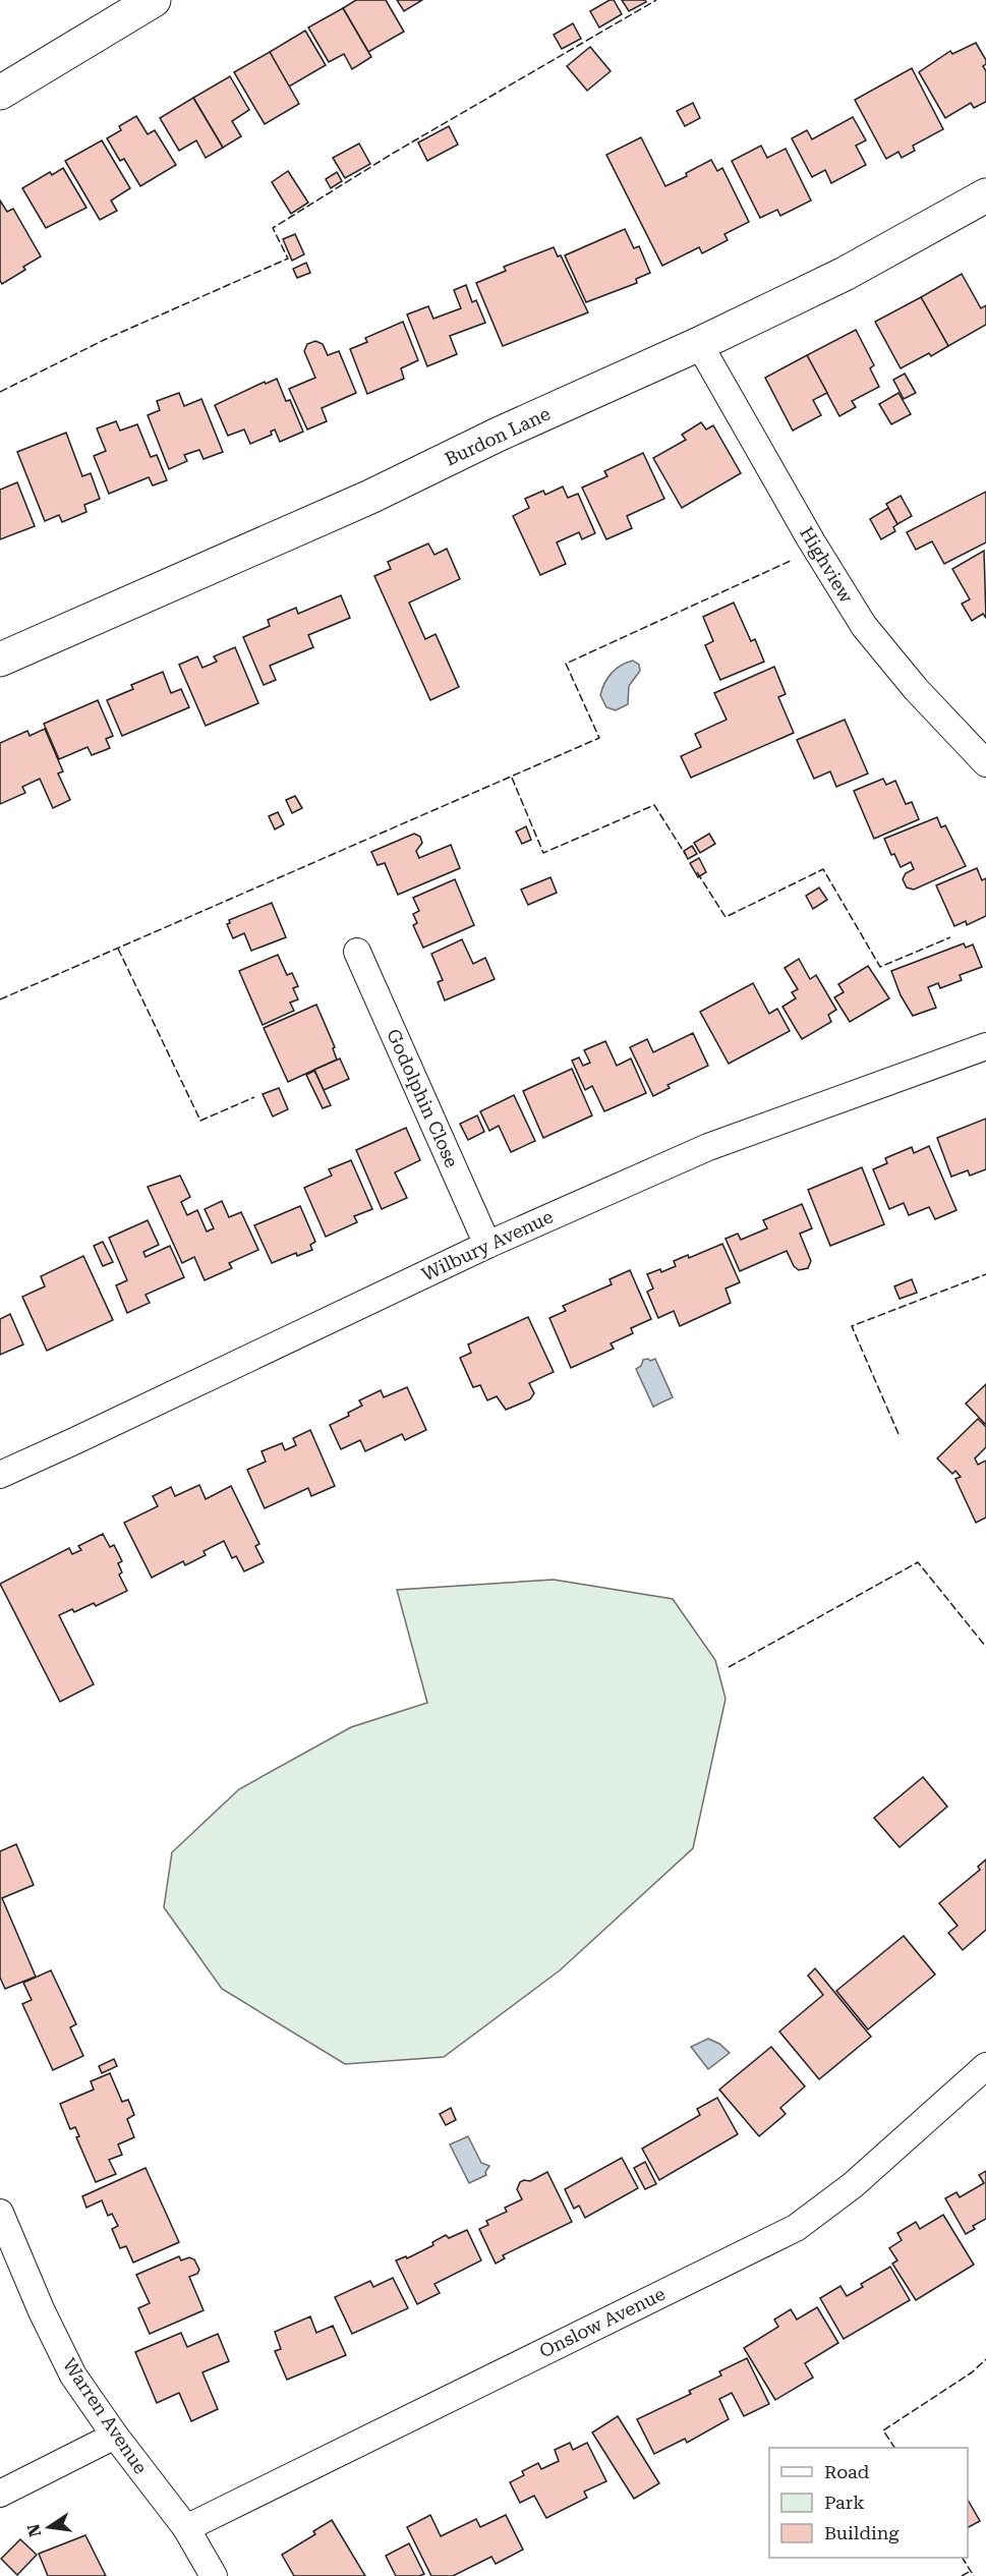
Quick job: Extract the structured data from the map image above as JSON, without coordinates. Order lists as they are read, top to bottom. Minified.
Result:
{"streets":{"main road":["Burdon Lane"],"street":["Highview","Godolphin Close","Wilbury Avenue","Onslow Avenue","Warren Avenue"]},"crossings":[["Burdon Lane","Highview"],["Godolphin Close","Wilbury Avenue"],["Onslow Avenue","Warren Avenue"]],"legend":["Road","Park","Building"],"north":"left"}
